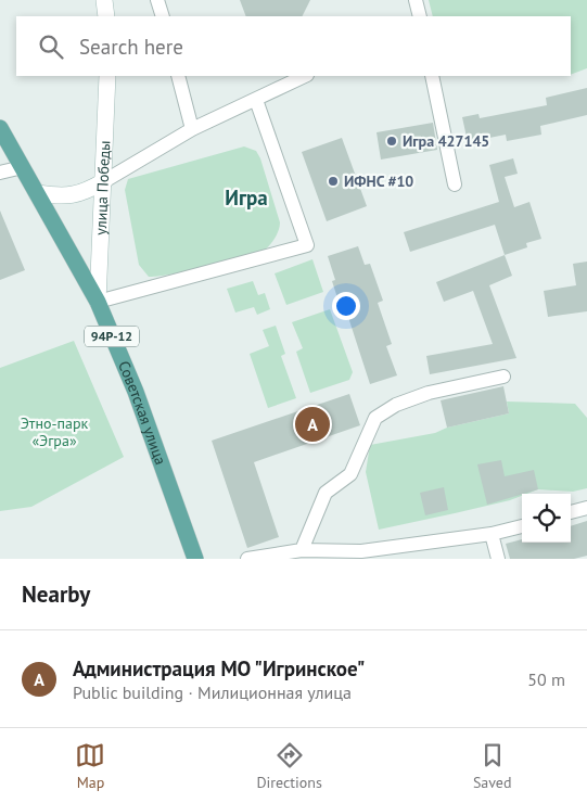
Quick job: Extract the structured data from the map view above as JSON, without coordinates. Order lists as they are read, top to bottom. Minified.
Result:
{"streets":{"main road":["улица Победы","94Р-12","Советская улица"]},"crossings":[["улица Победы","Советская улица"]],"districts":["Игра"],"parks":["Этно-парк «Эгра»"],"places":["Игра 427145","ИФНС #10"],"page":{"search":"Search here","pins":"A","heading":"Nearby","list":[{"mark":"A","name":"Администрация МО \"Игринское\"","note":"Public building · Милиционная улица","value":"50 m"}],"nav":["Map","Directions","Saved"]}}
